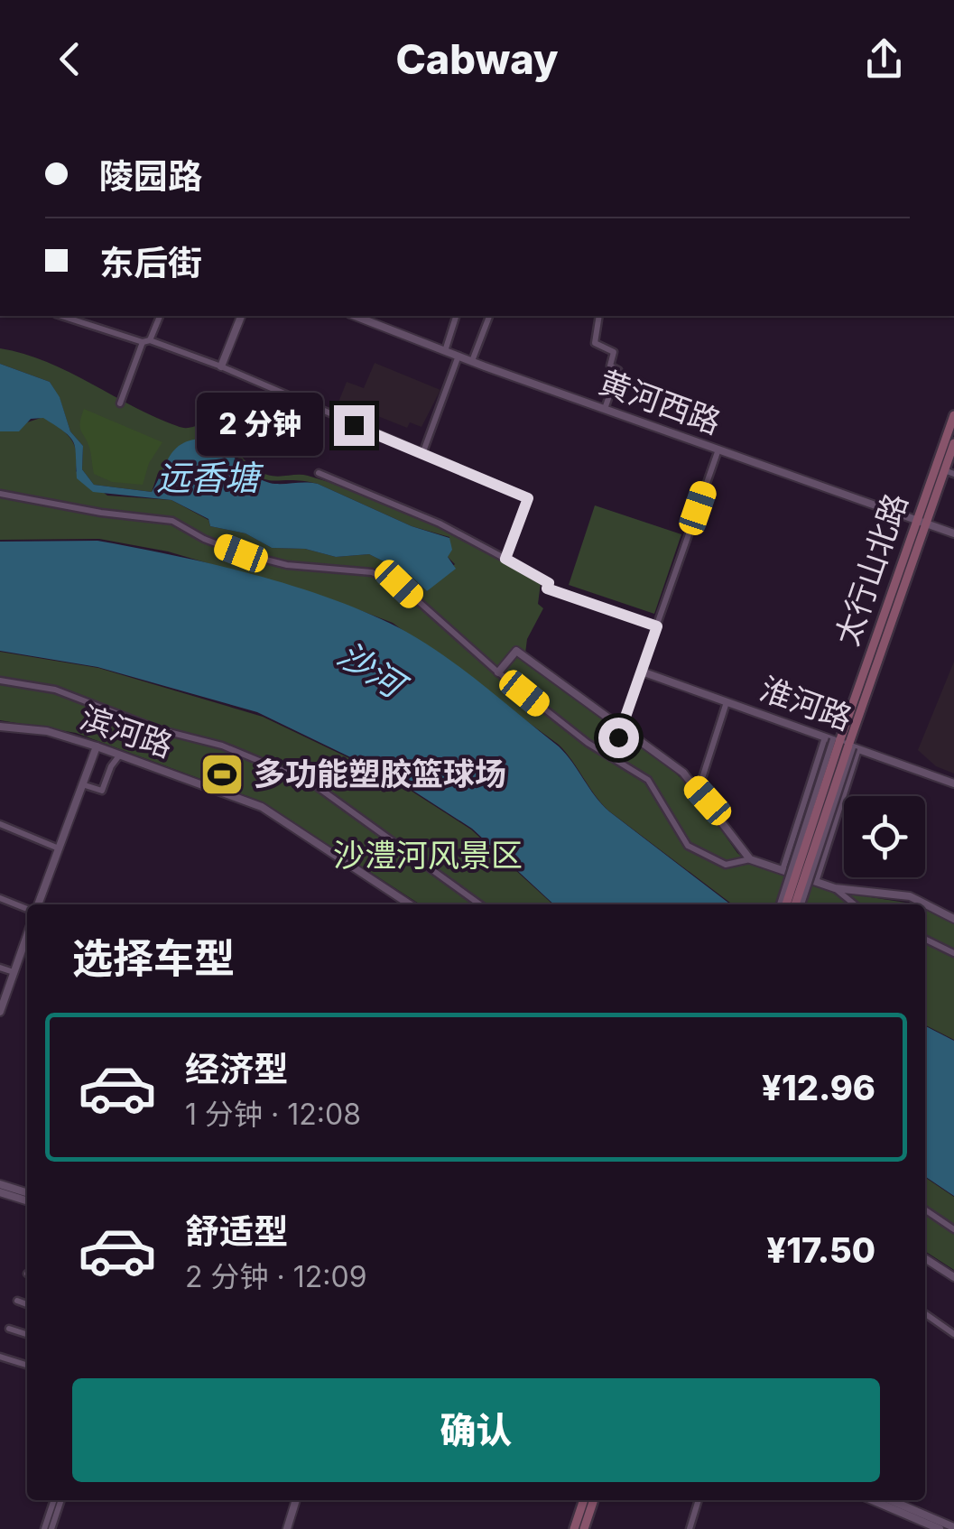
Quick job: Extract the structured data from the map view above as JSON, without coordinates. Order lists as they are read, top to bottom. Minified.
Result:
{"streets":{"main road":["太行山北路"],"street":["黄河西路","淮河路","滨河路"]},"crossings":[["黄河西路","太行山北路"],["太行山北路","淮河路"]],"water":["远香塘","沙河"],"parks":["沙澧河风景区"],"places":{"sports":["多功能塑胶篮球场"]},"page":{"header":"Cabway","banner":["陵园路","东后街"],"bubble":"2 分钟","heading":"选择车型","list":[{"name":"经济型","note":"1 分钟 · 12:08","value":"¥12.96"},{"name":"舒适型","note":"2 分钟 · 12:09","value":"¥17.50"}],"buttons":"确认"}}
